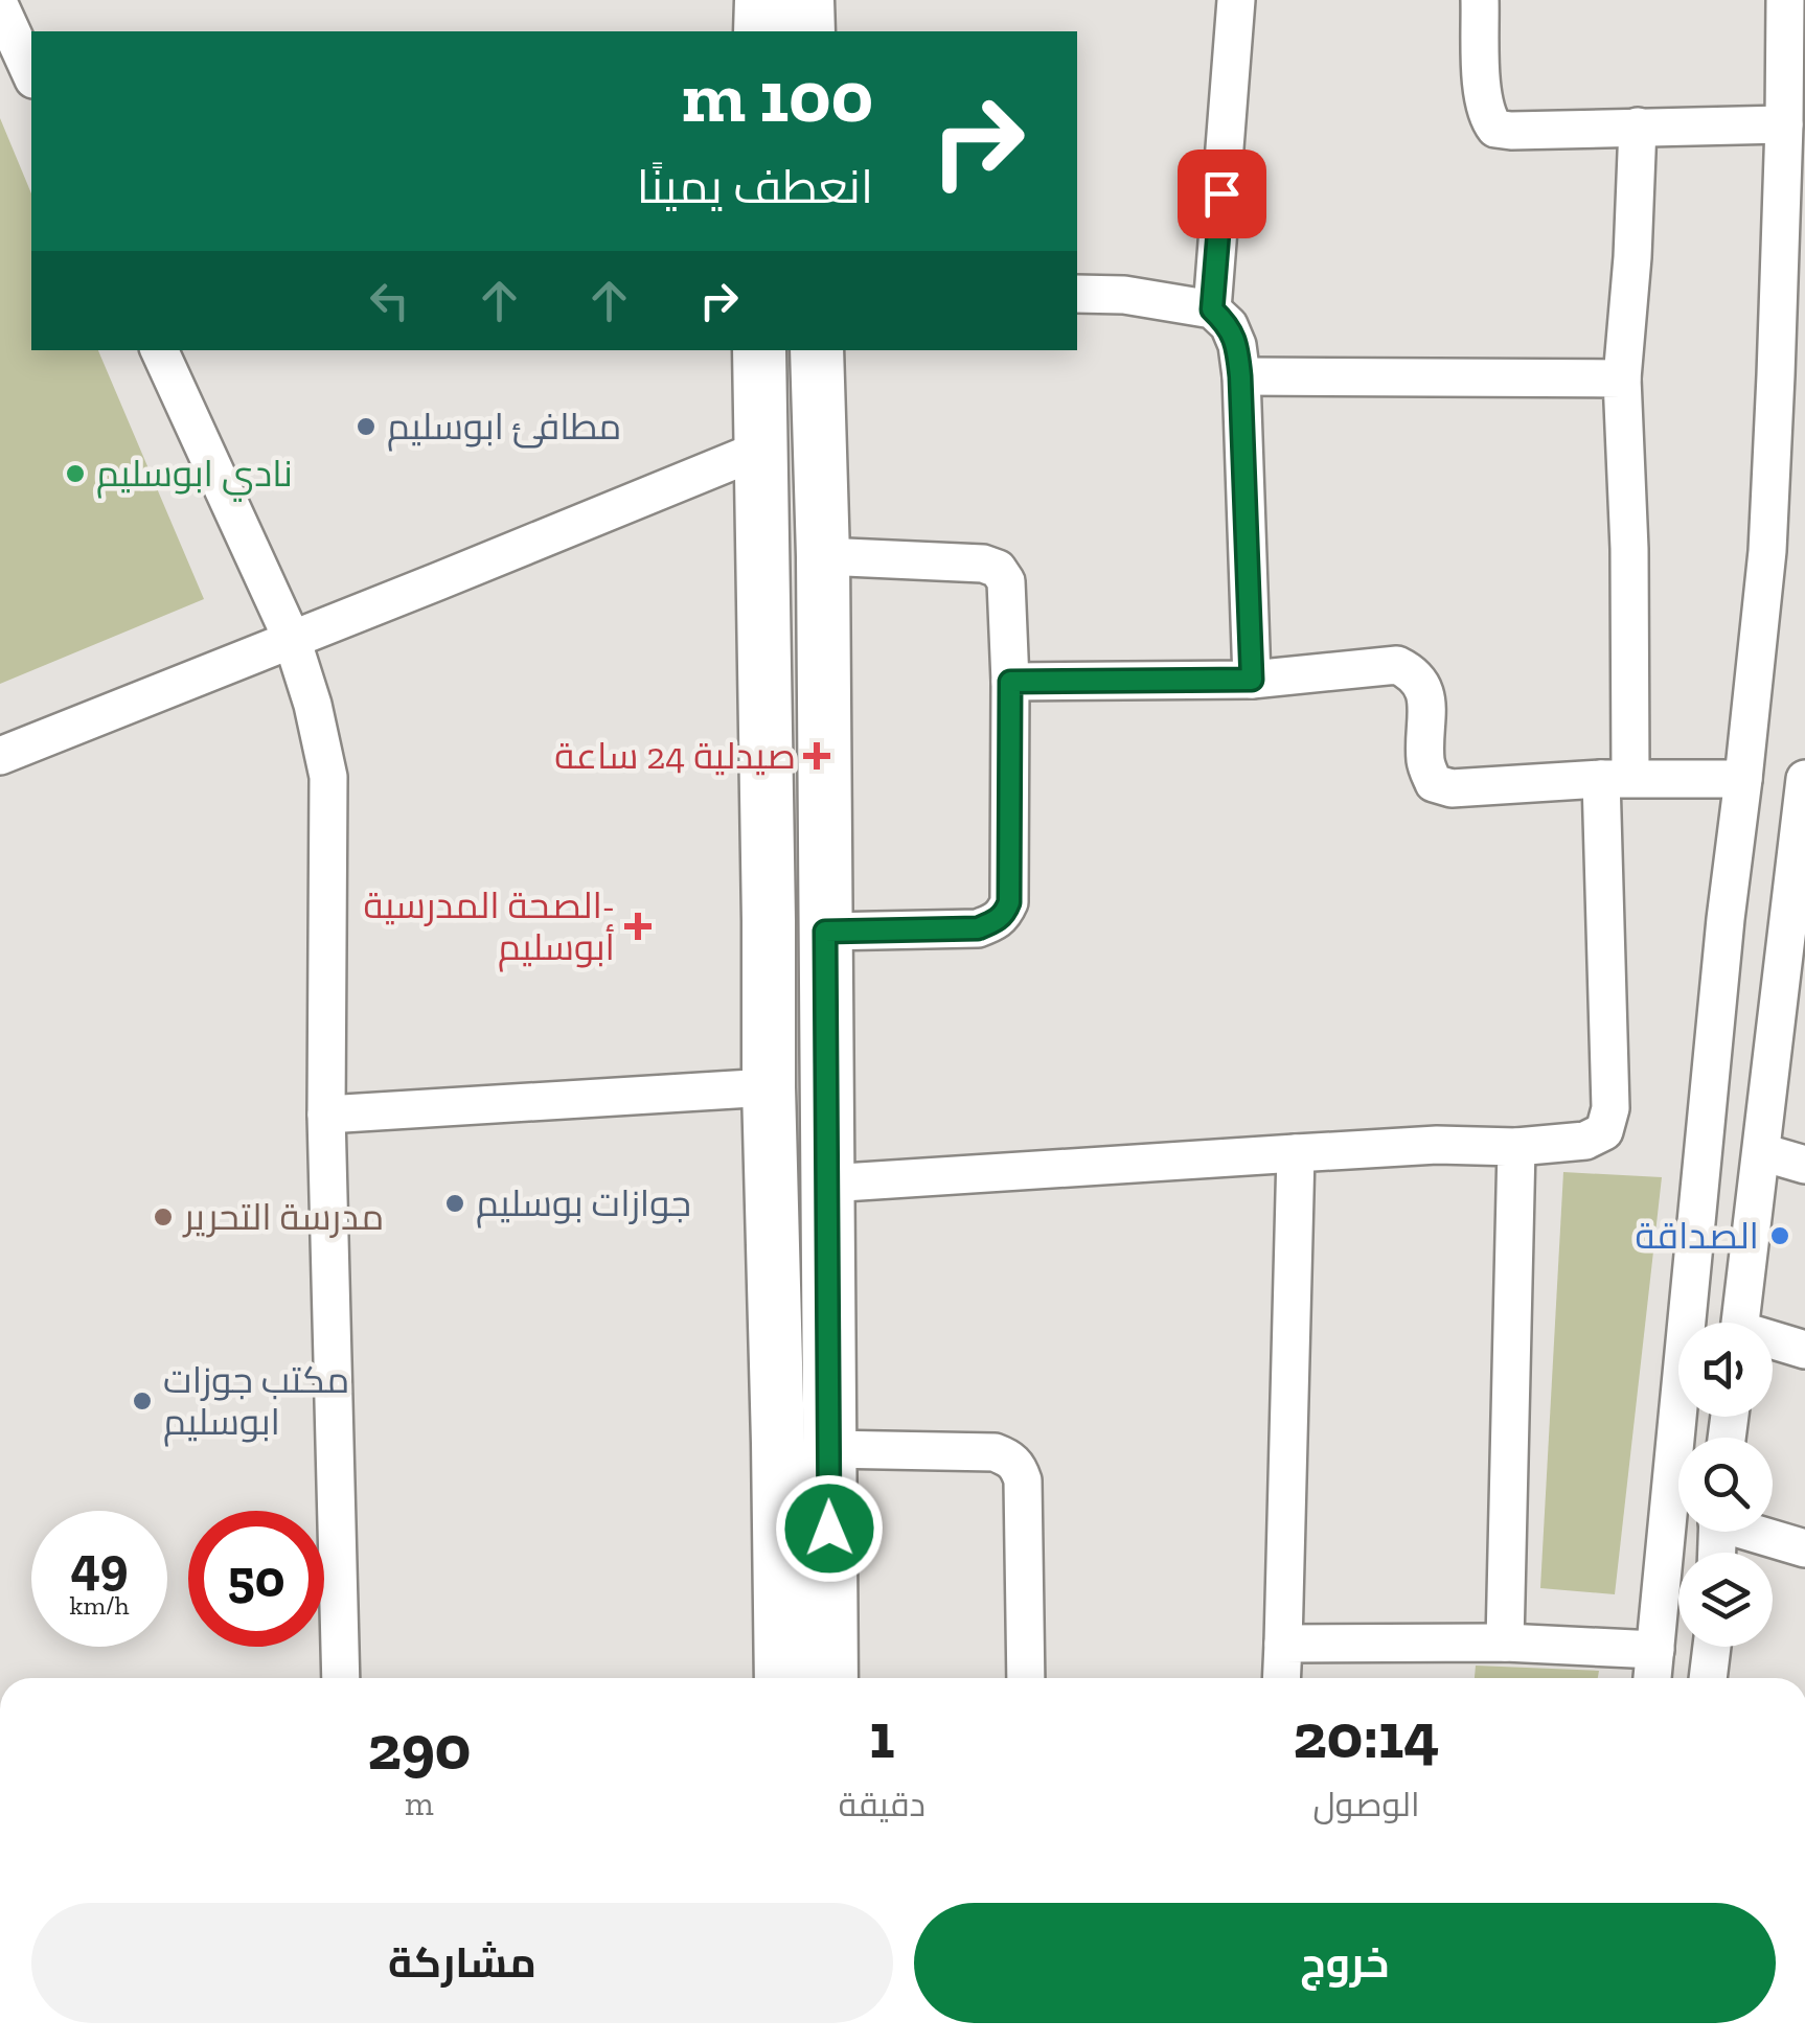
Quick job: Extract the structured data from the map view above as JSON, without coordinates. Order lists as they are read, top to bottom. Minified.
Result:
{"places":{"other":["مطافئ ابوسليم","نادي ابوسليم","جوازات بوسليم","مدرسة التحرير","الصداقة","مكتب جوزات ابوسليم"],"health":["صيدلية 24 ساعة","الصحة المدرسية- أبوسليم"]},"page":{"turn":["100 m","انعطف يمينًا"],"speed":"49 km/h","limit":"50","eta":["20:14","الوصول","1","دقيقة","290","m"],"buttons":["خروج","مشاركة"]}}
